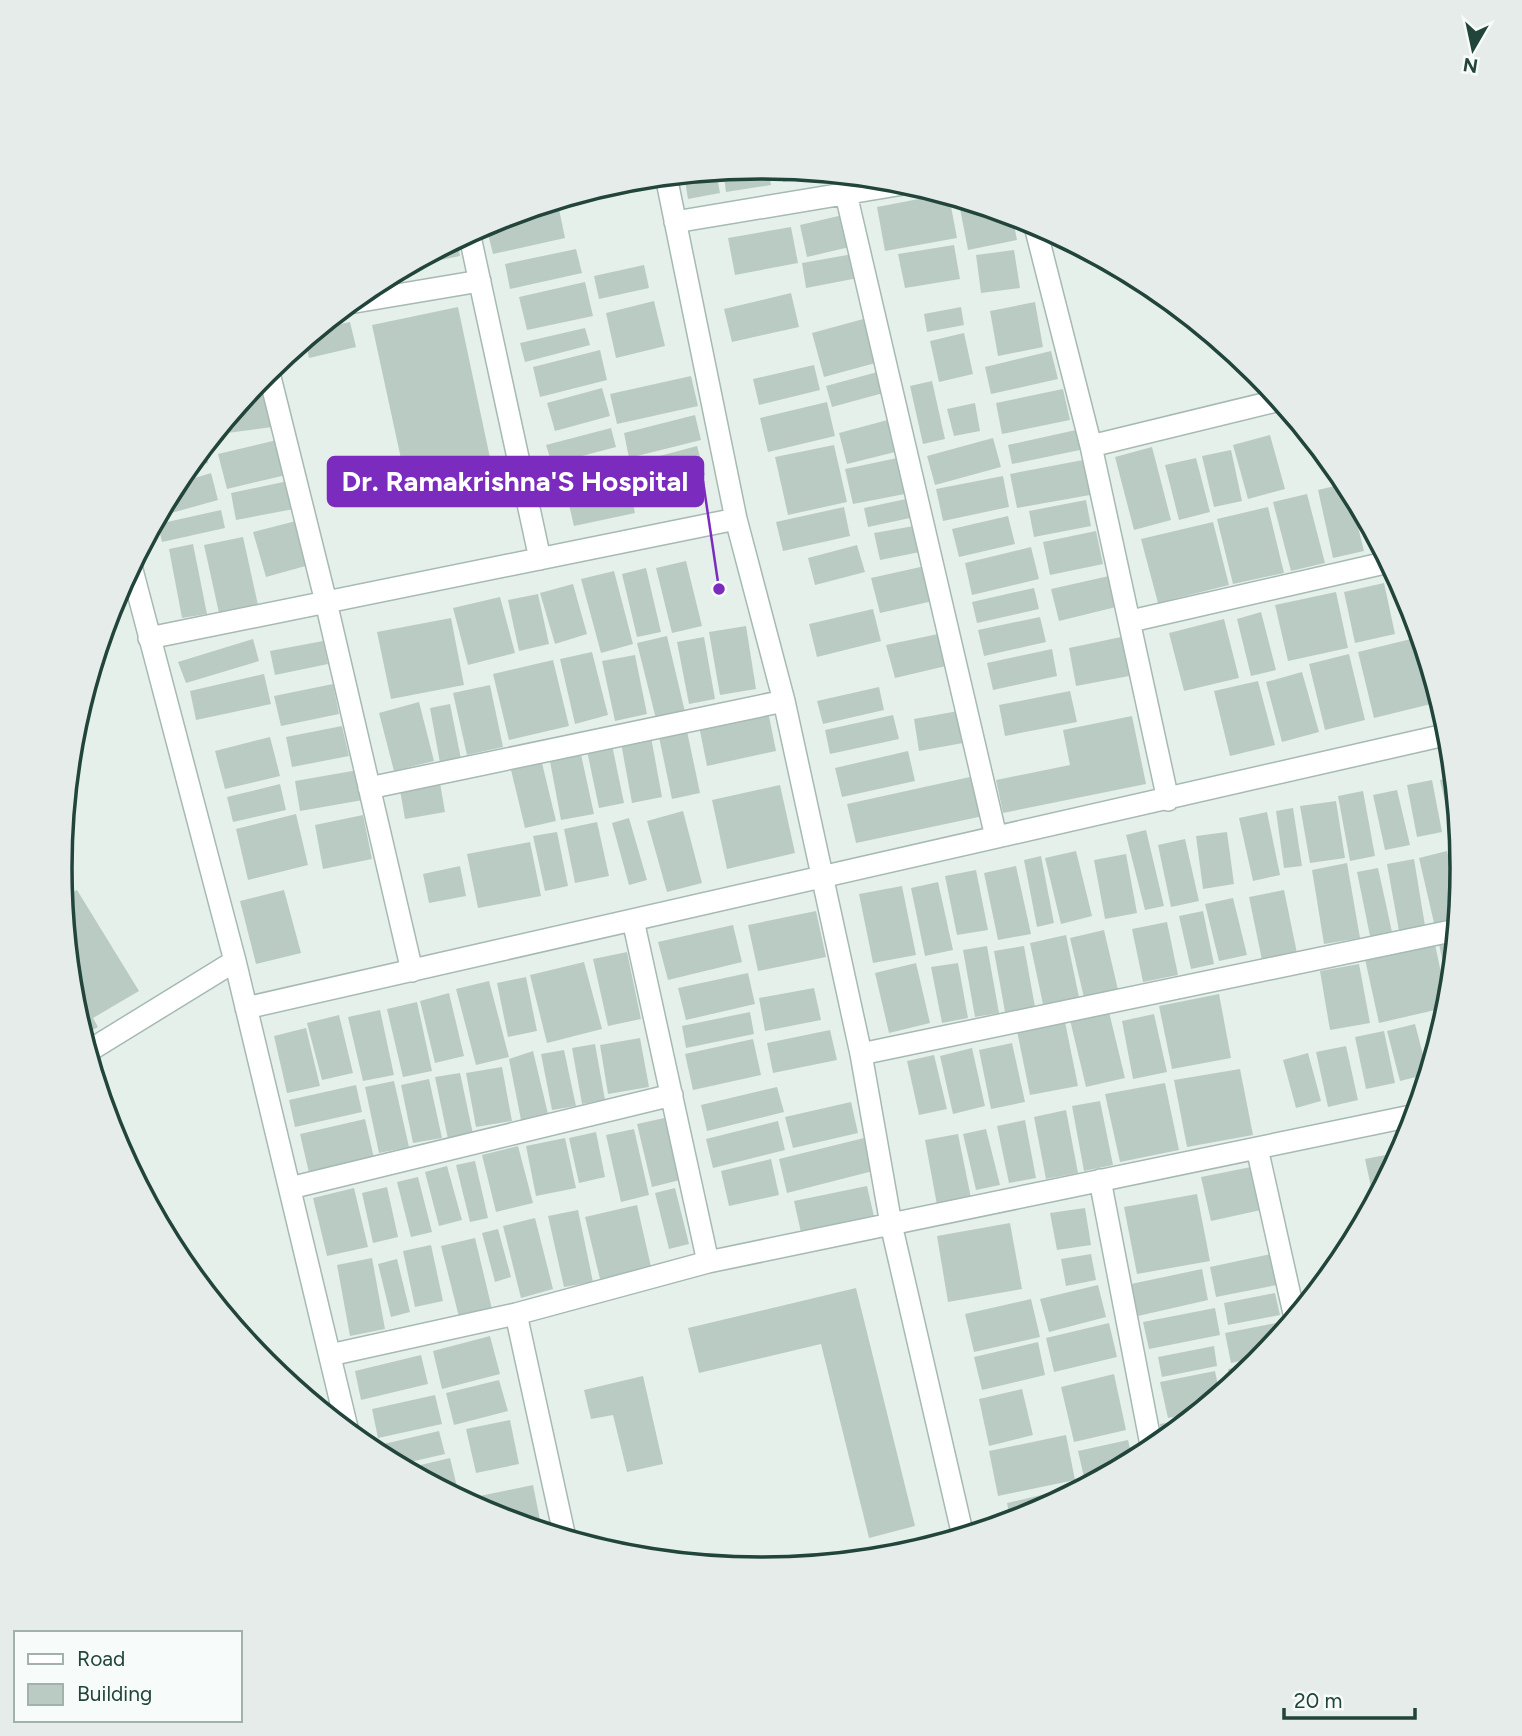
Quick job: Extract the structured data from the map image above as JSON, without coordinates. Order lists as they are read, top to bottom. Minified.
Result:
{"places":["Dr. Ramakrishna'S Hospital"],"legend":["Road","Building"],"scale_bar":"20 m","north":"bottom"}
